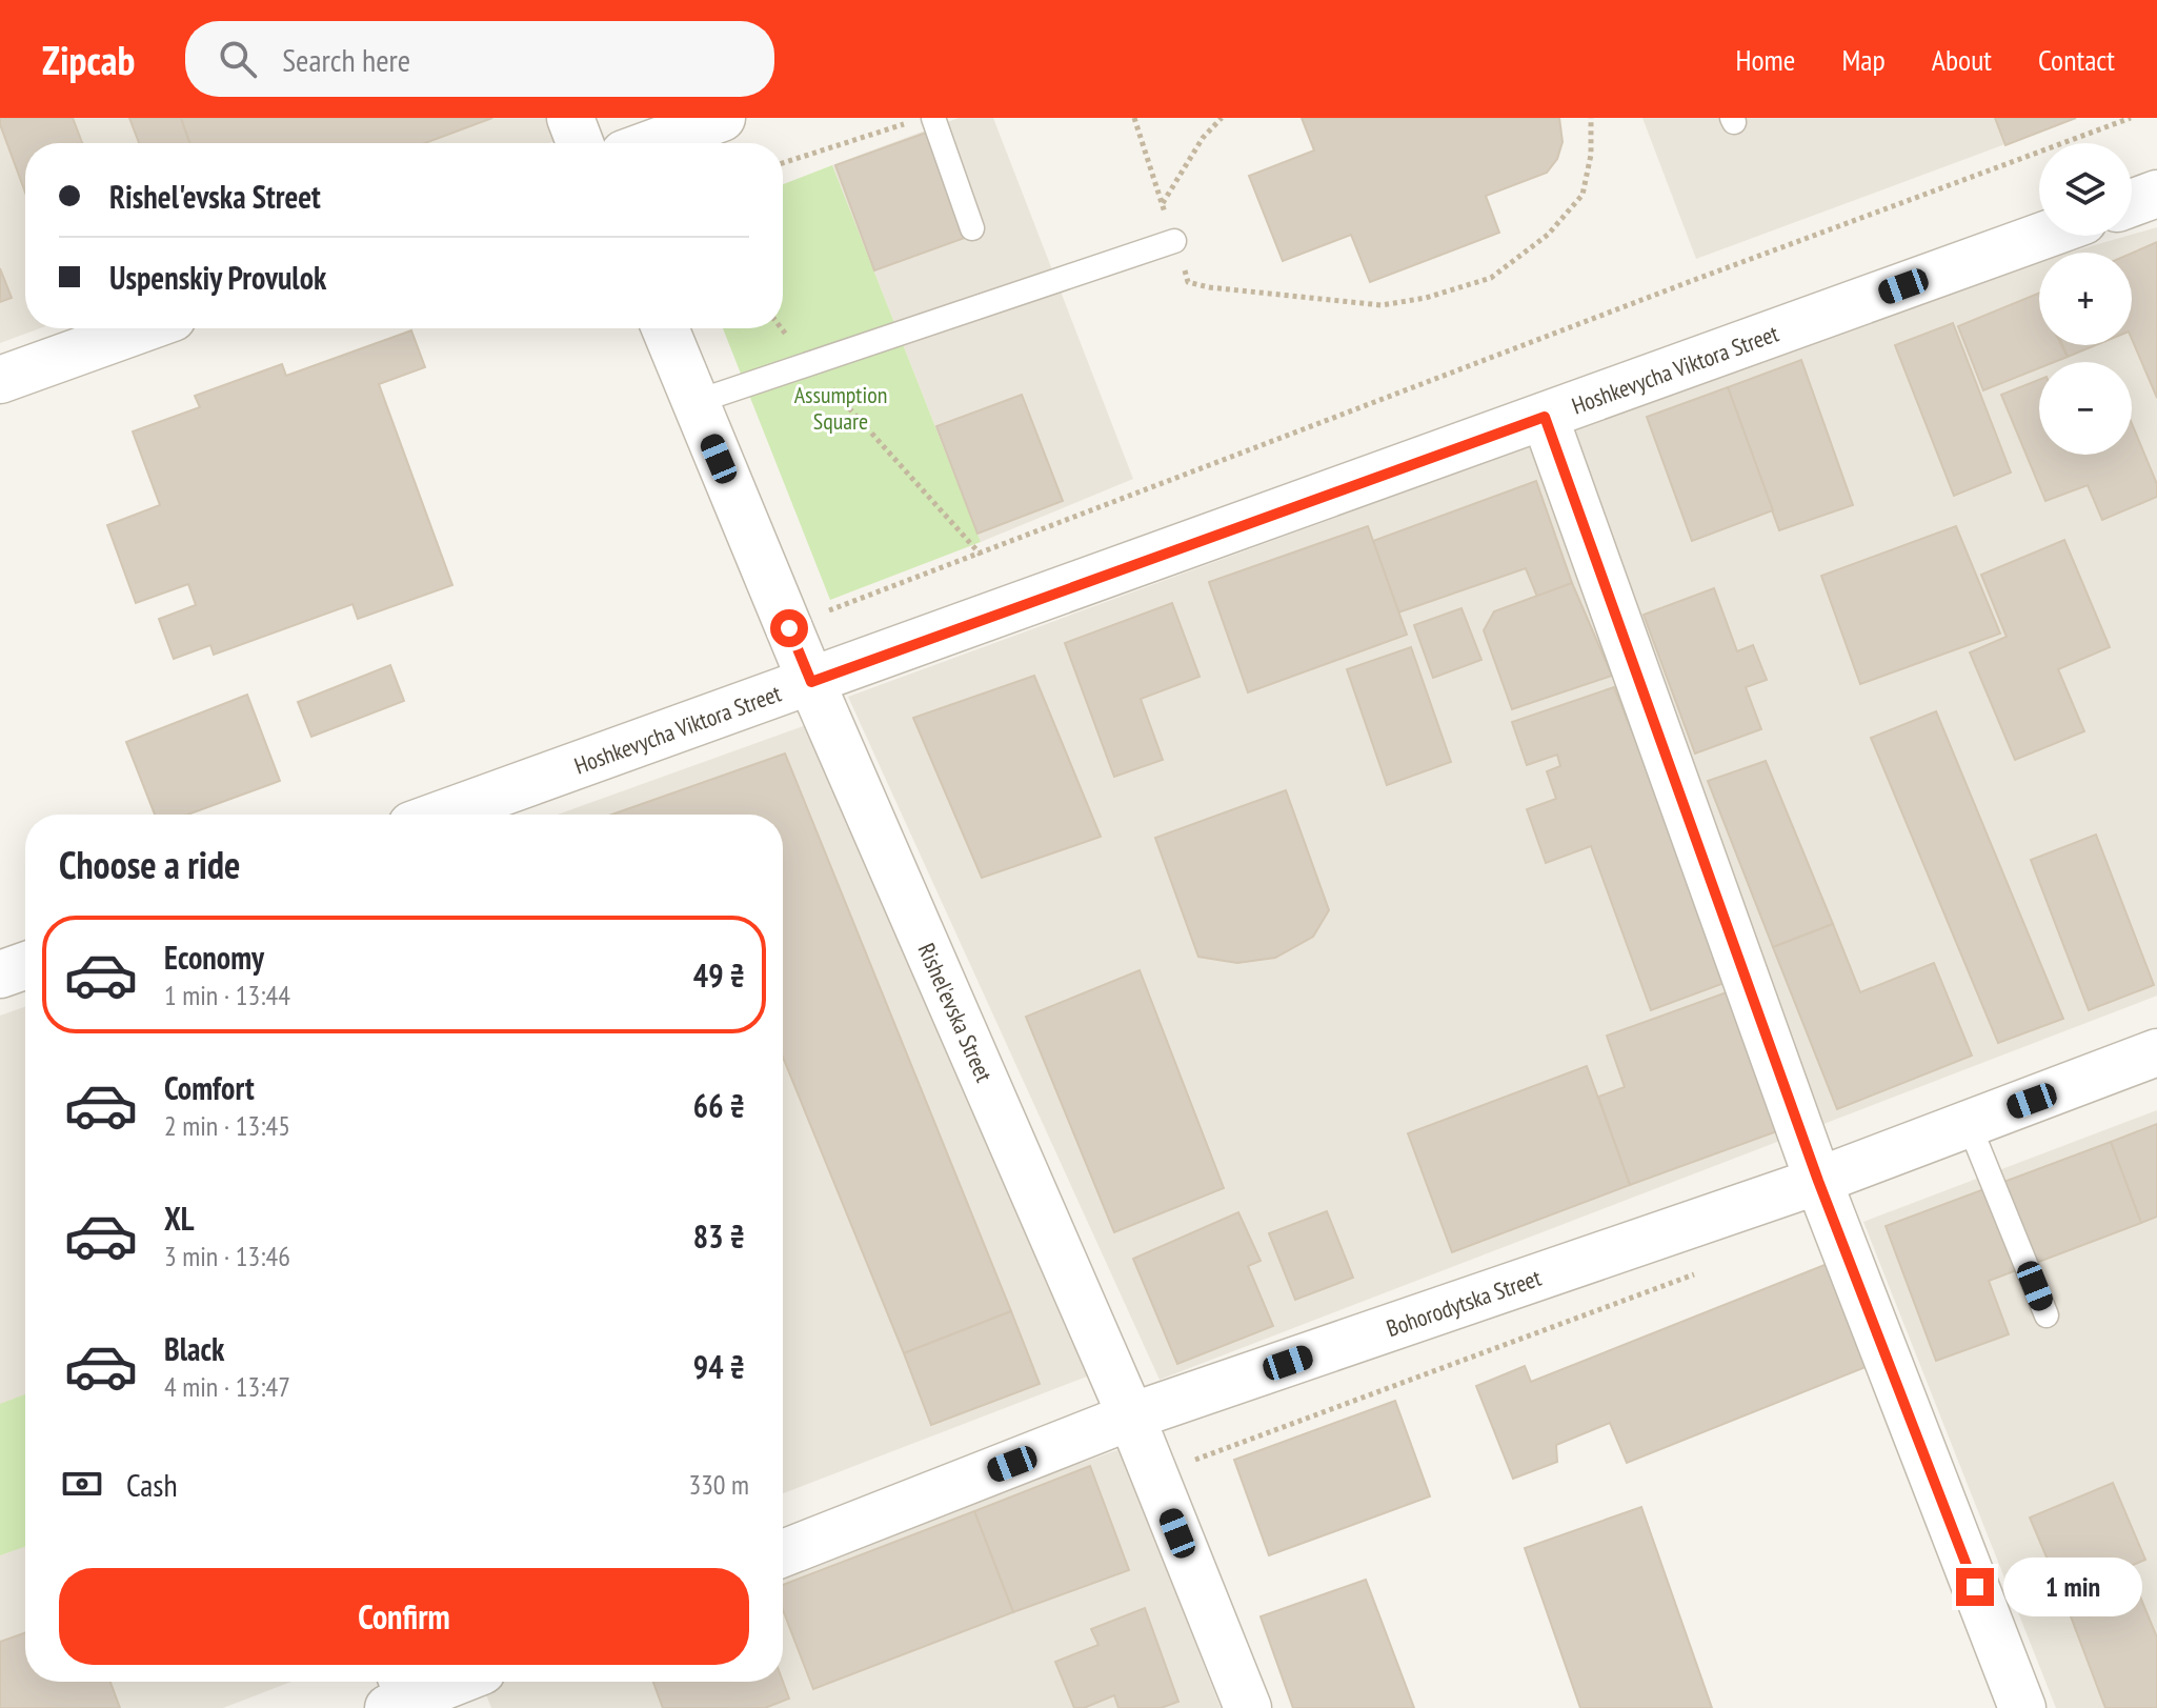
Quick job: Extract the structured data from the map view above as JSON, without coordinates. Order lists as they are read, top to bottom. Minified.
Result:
{"streets":{"street":["Hoshkevycha Viktora Street","Rishel'evska Street","Bohorodytska Street"]},"crossings":[["Hoshkevycha Viktora Street","Rishel'evska Street"],["Rishel'evska Street","Bohorodytska Street"]],"parks":["Assumption Square"],"page":{"header":"Zipcab","search":"Search here","nav":["Home","Map","About","Contact"],"map_buttons":["+","−"],"banner":["Rishel'evska Street","Uspenskiy Provulok"],"heading":"Choose a ride","list":[{"name":"Economy","note":"1 min · 13:44","value":"49 ₴"},{"name":"Comfort","note":"2 min · 13:45","value":"66 ₴"},{"name":"XL","note":"3 min · 13:46","value":"83 ₴"},{"name":"Black","note":"4 min · 13:47","value":"94 ₴"}],"pay":["Cash","330 m"],"buttons":"Confirm","bubble":"1 min"}}
